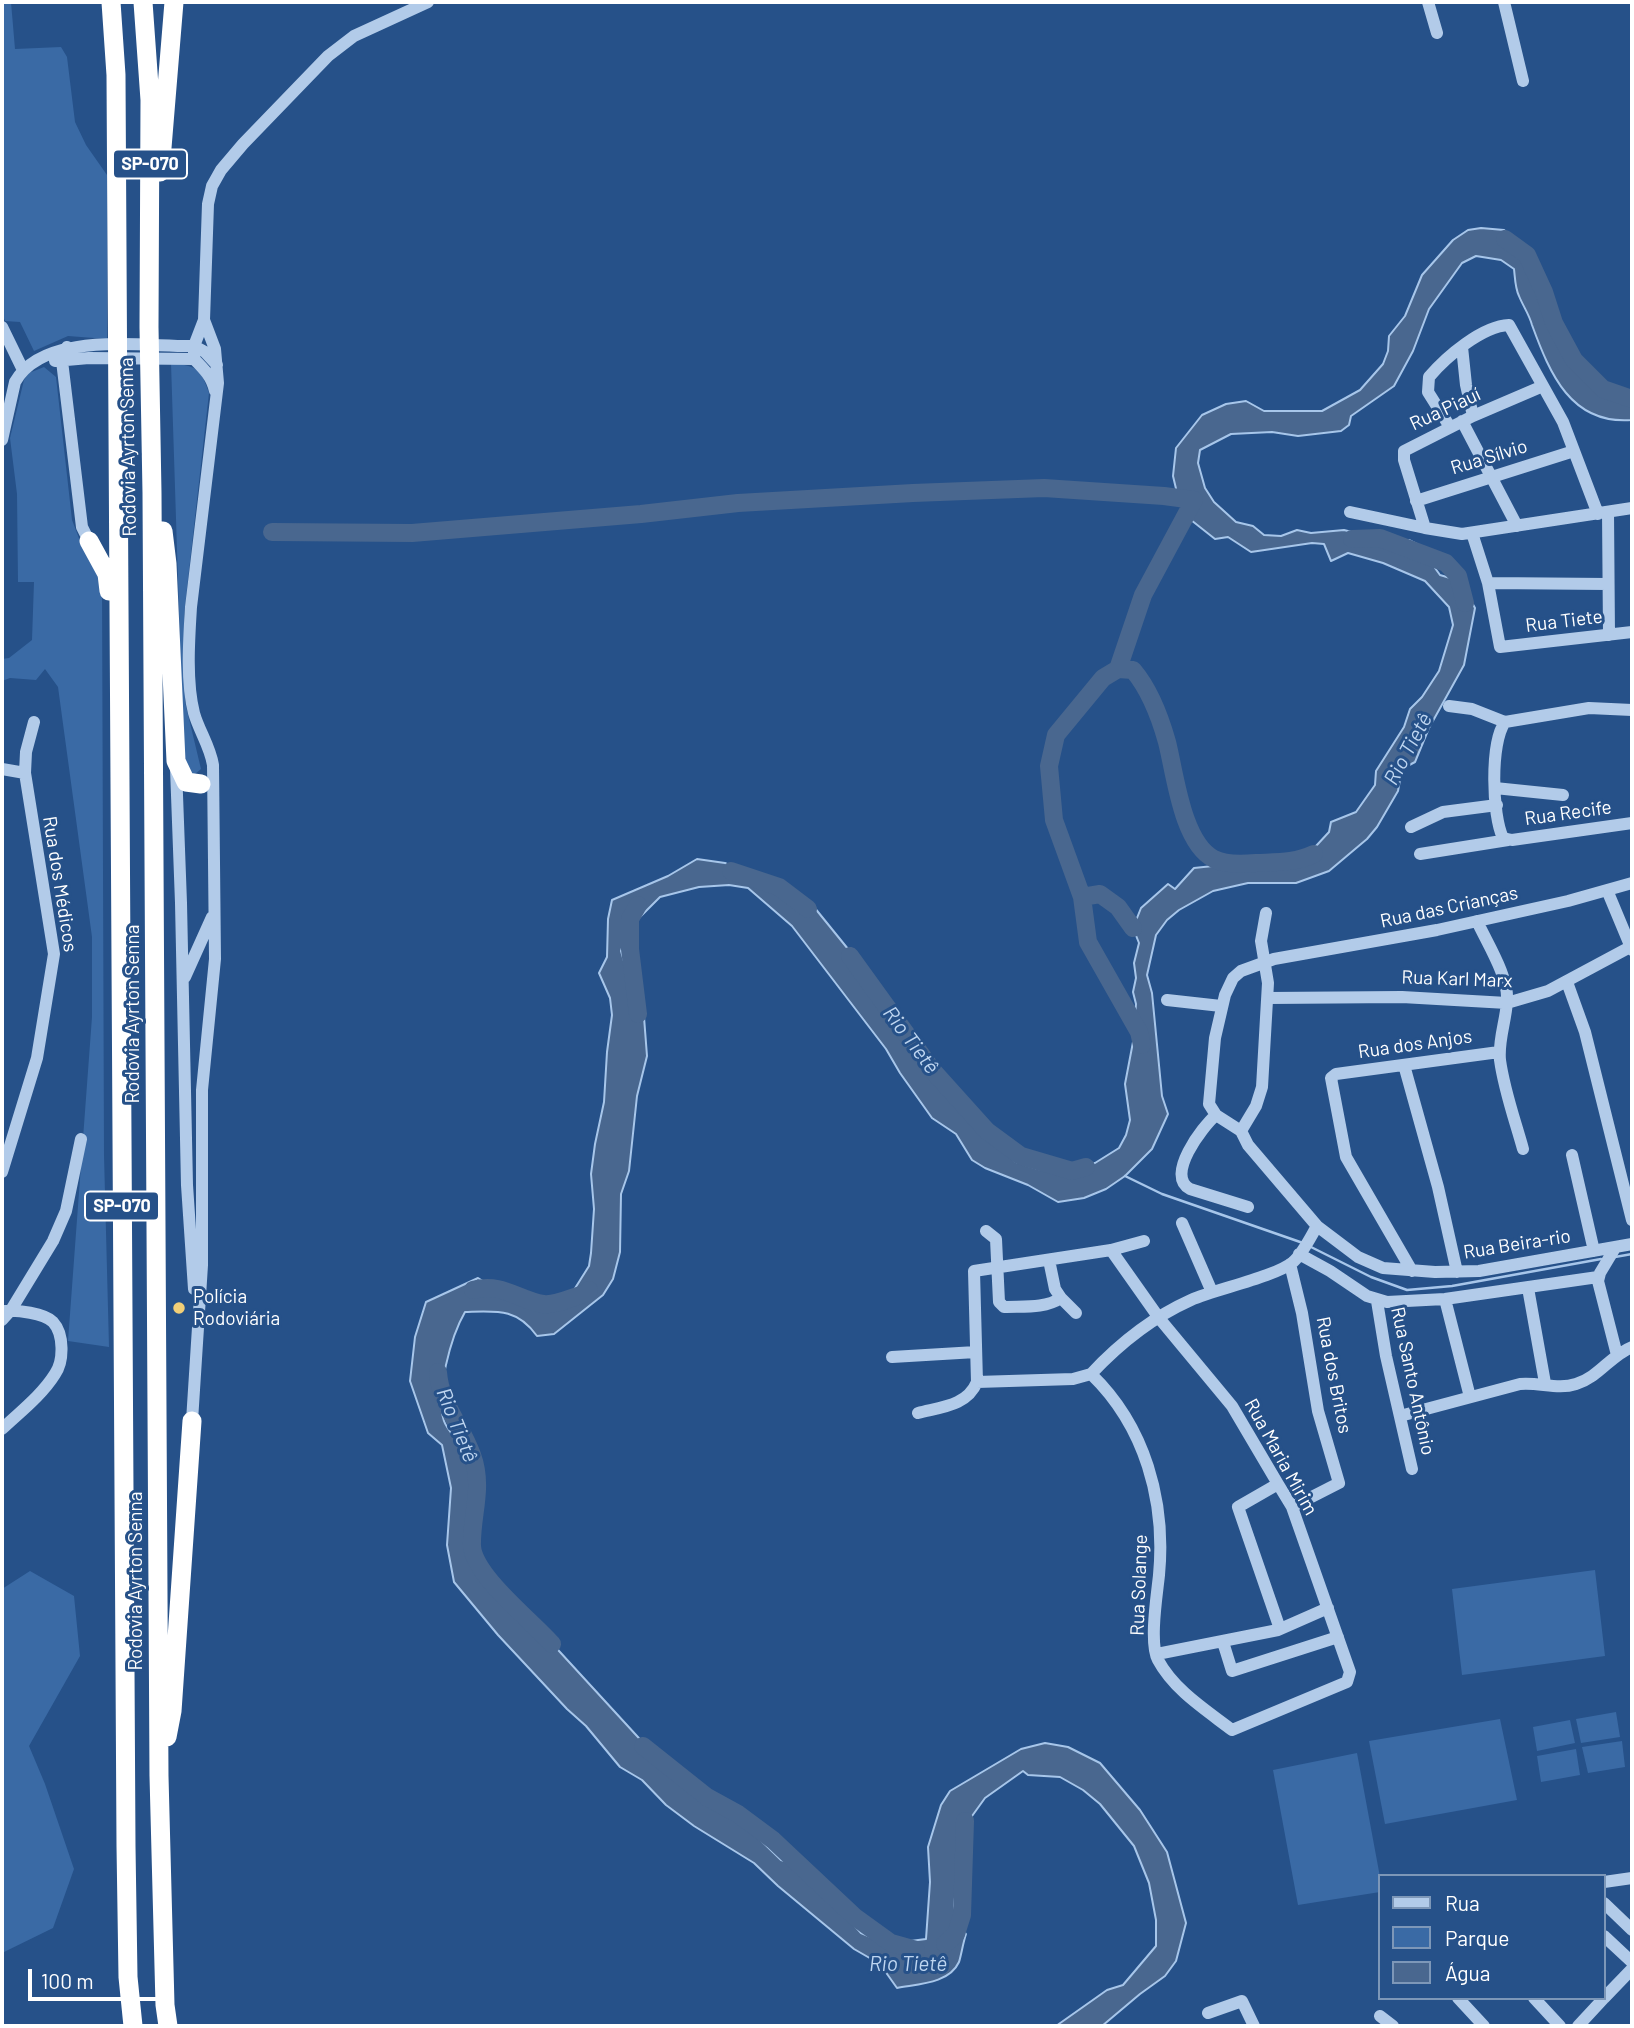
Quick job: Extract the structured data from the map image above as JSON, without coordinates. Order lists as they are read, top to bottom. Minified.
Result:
{"streets":{"highway":["SP-070","Rodovia Ayrton Senna"],"street":["Rua Piauí","Rua Sílvio","Rua Tiete","Rua Recife","Rua dos Médicos","Rua das Crianças","Rua Karl Marx","Rua dos Anjos","Rua Beira-rio","Rua dos Britos","Rua Santo Antônio","Rua Maria Mirim","Rua Solange"]},"crossings":[["Rua Piauí","Rua Sílvio"],["Rua dos Anjos","Rua Beira-rio"],["Rua dos Britos","Rua Maria Mirim"],["Rua Maria Mirim","Rua Solange"]],"water":["Rio Tietê"],"places":["Polícia Rodoviária"],"legend":["Rua","Parque","Água"],"scale_bar":"100 m"}
